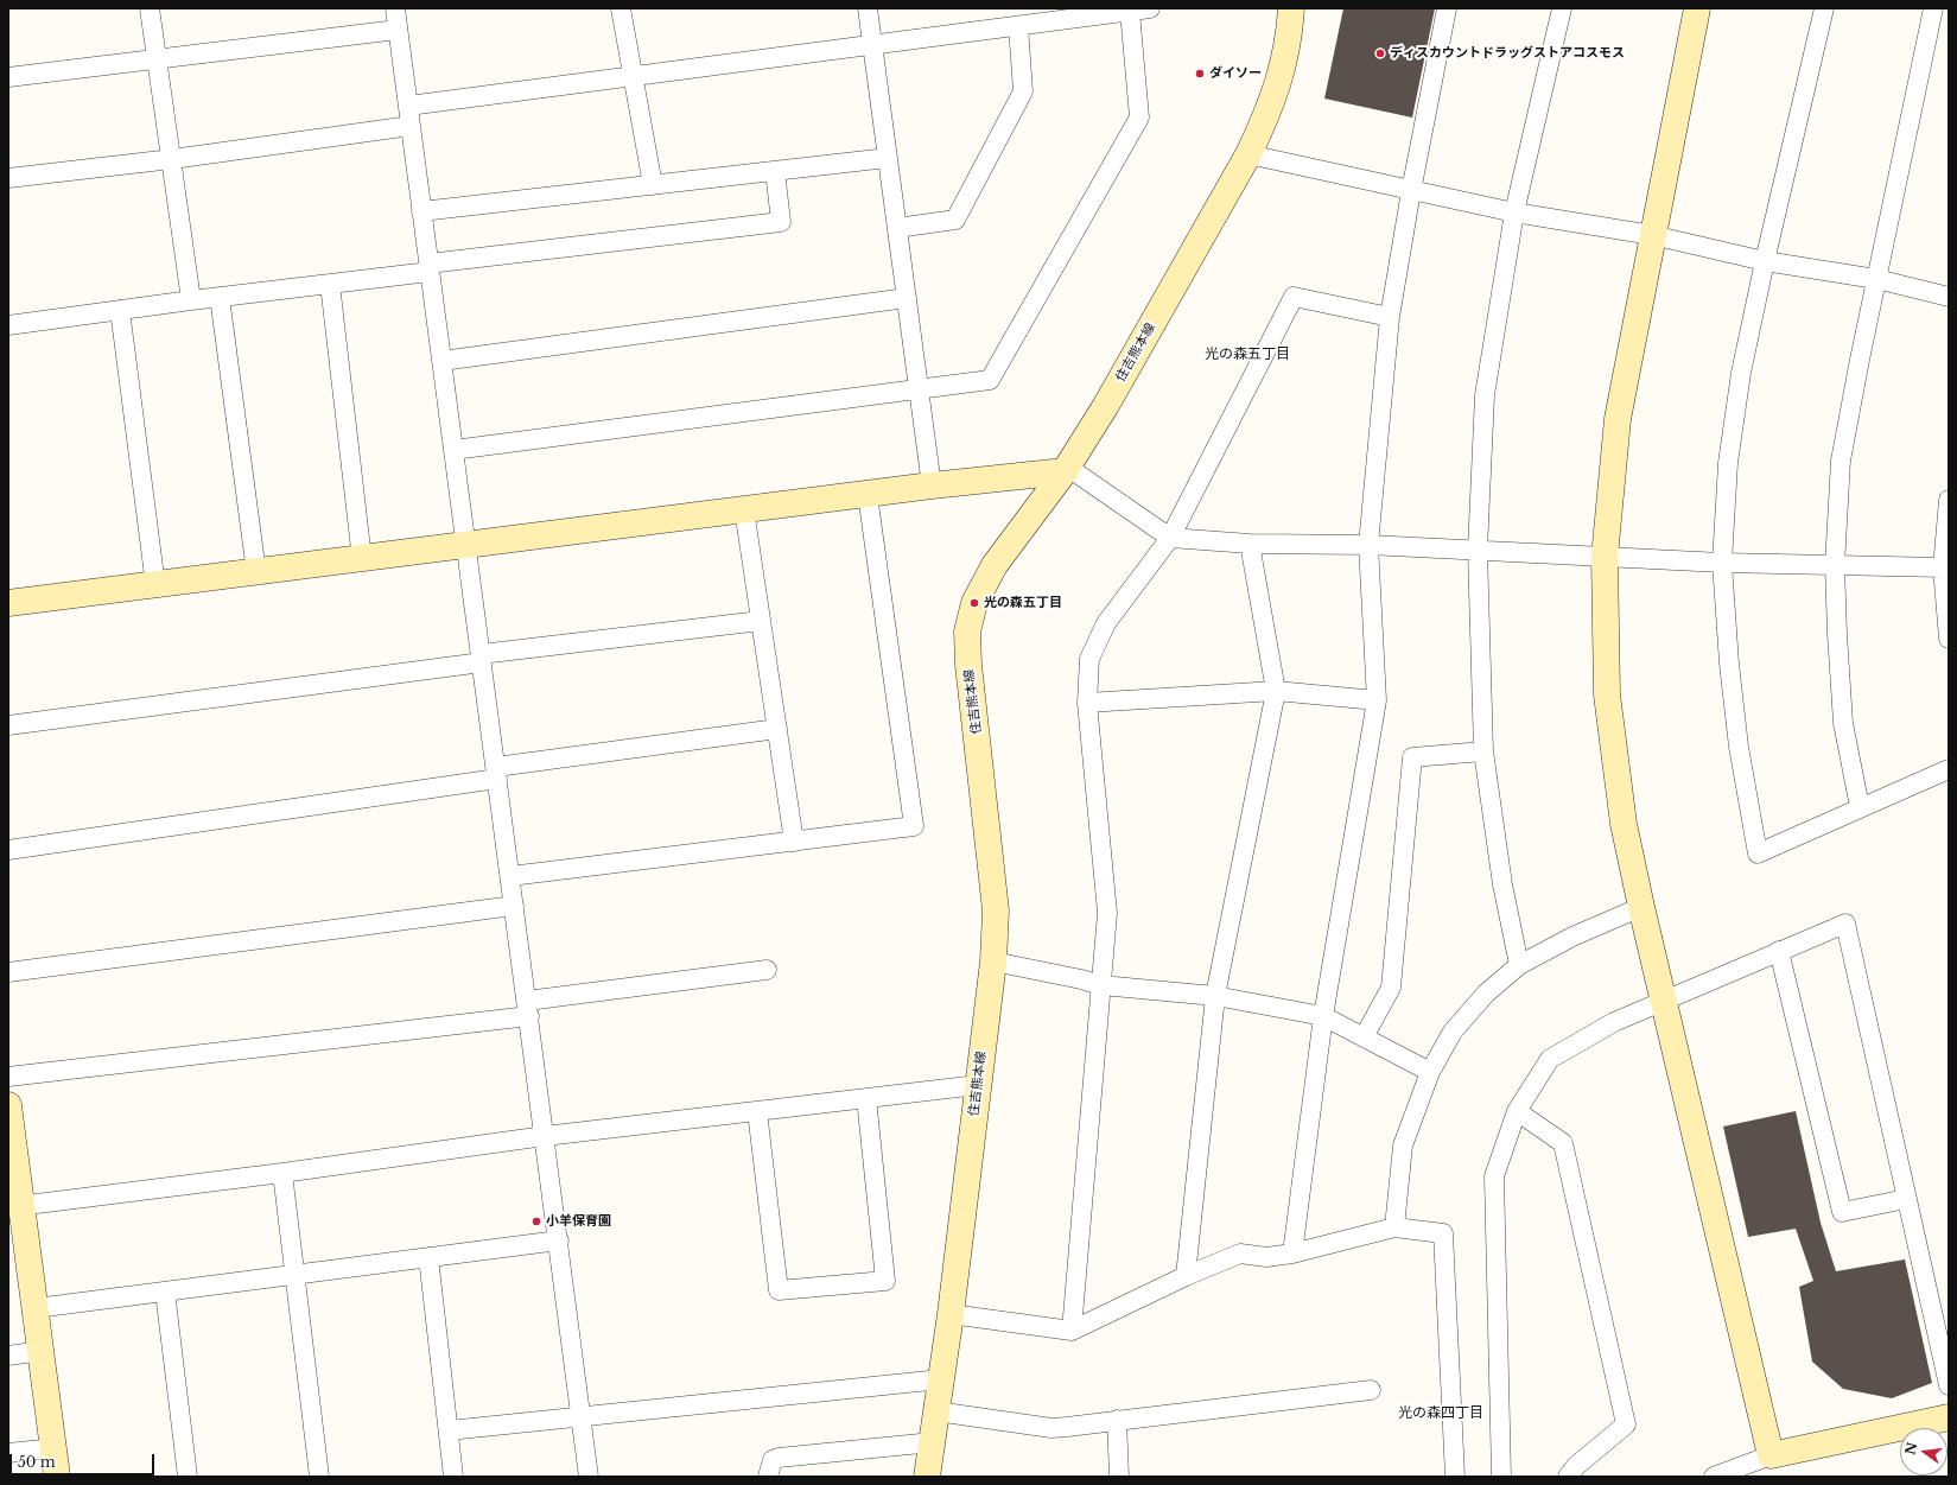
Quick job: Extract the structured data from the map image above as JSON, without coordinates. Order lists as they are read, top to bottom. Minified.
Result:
{"streets":{"street":["住吉熊本線"]},"districts":["光の森五丁目","光の森四丁目"],"places":["ディスカウントドラッグストアコスモス","ダイソー","光の森五丁目","小羊保育園"],"scale_bar":"50 m","north":"left"}
